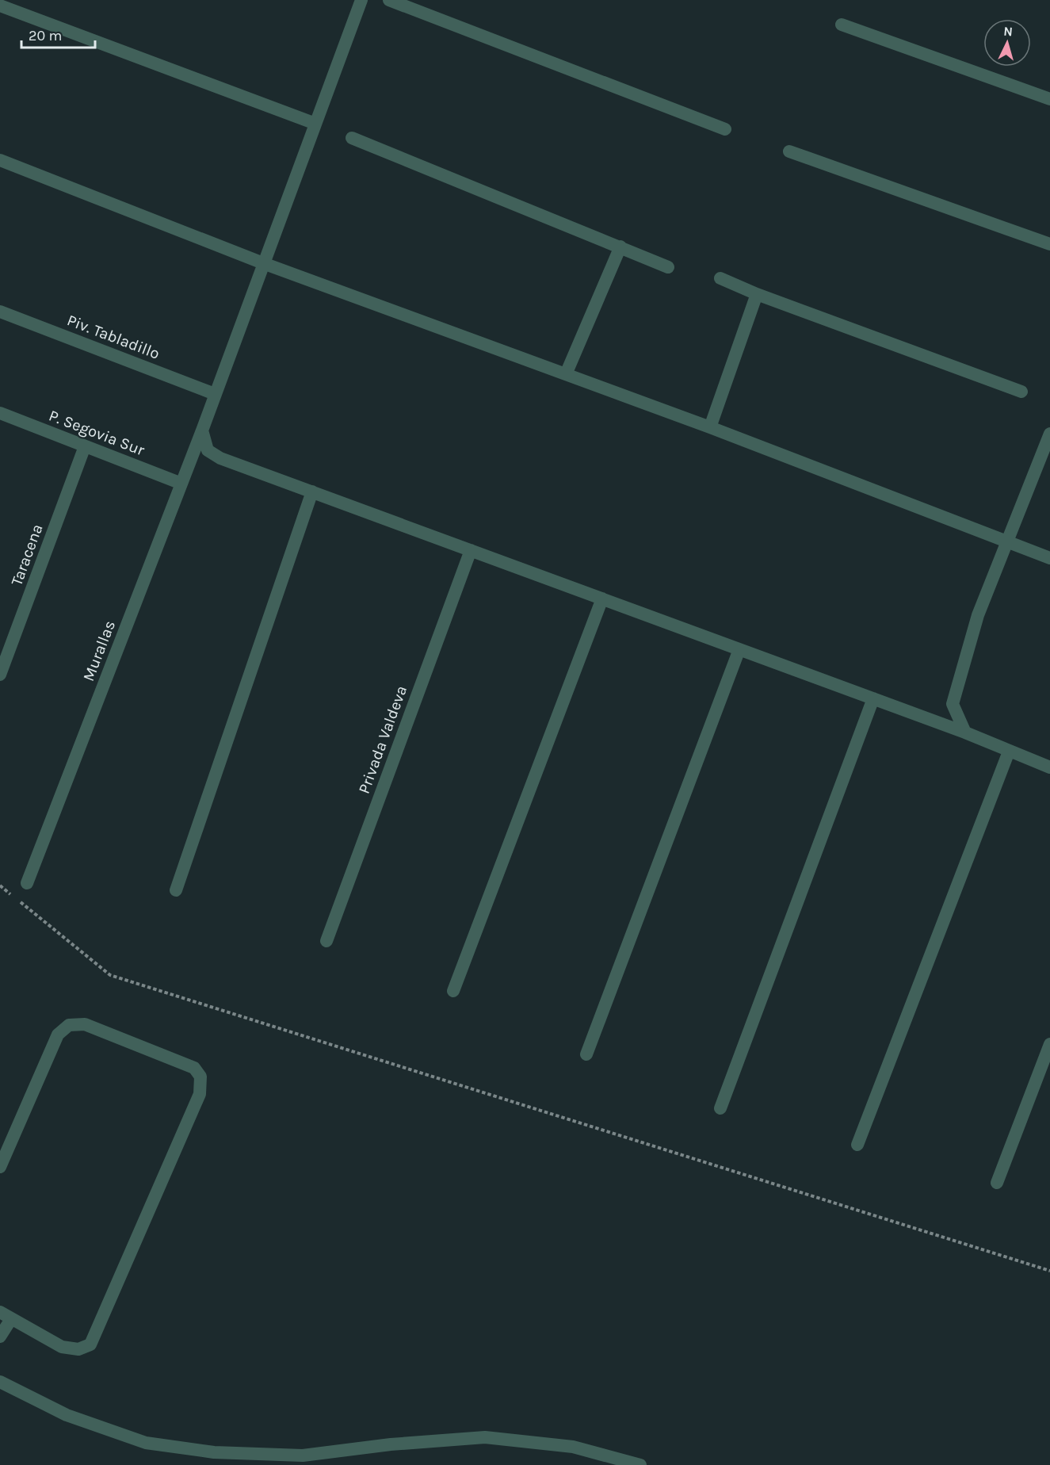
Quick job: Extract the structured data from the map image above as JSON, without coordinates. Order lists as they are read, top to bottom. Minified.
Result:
{"streets":{"street":["Piv. Tabladillo","P. Segovia Sur","Taracena","Murallas","Privada Valdeva"]},"crossings":[["Piv. Tabladillo","Murallas"],["P. Segovia Sur","Taracena"],["P. Segovia Sur","Murallas"]],"scale_bar":"20 m","north":"top"}
